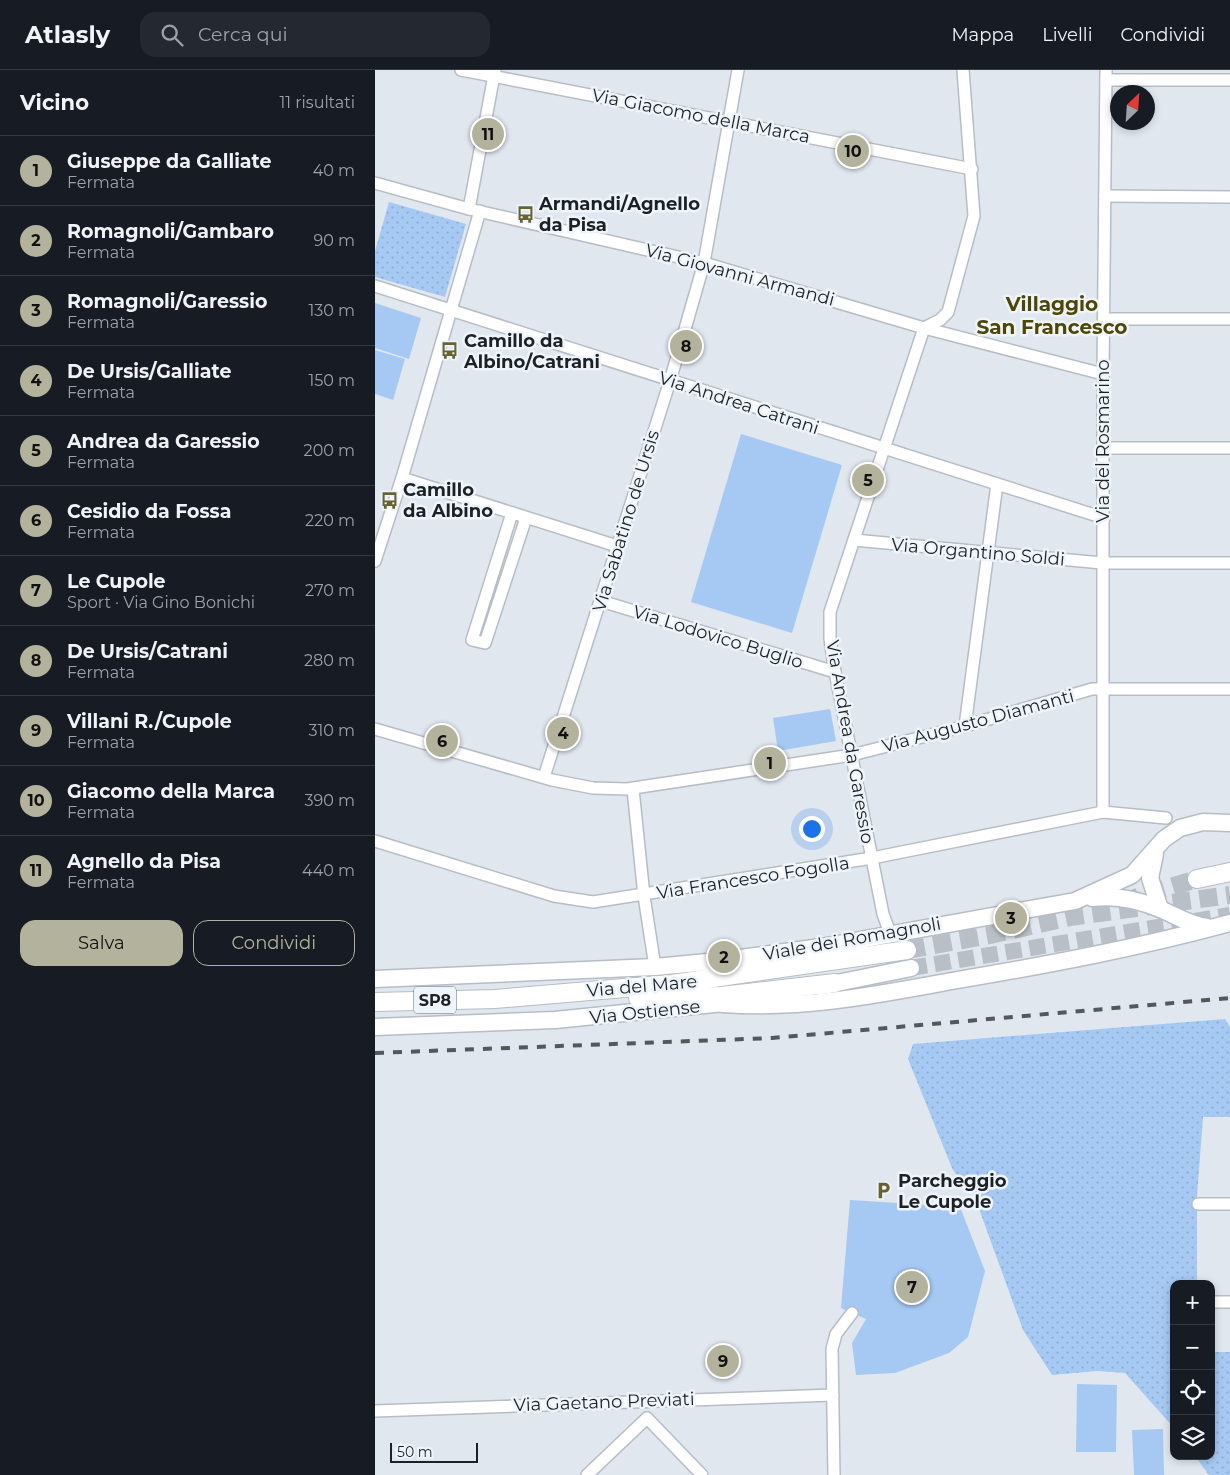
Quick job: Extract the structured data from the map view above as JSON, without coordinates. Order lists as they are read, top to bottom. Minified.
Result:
{"streets":{"main road":["Viale dei Romagnoli","Via del Mare","SP8","Via Ostiense"],"street":["Via Giacomo della Marca","Via Giovanni Armandi","Via Andrea Catrani","Via del Rosmarino","Via Sabatino de Ursis","Via Organtino Soldi","Via Lodovico Buglio","Via Augusto Diamanti","Via Andrea da Garessio","Via Francesco Fogolla","Via Gaetano Previati"]},"crossings":[["Via Giacomo della Marca","Via Sabatino de Ursis"],["Via Giovanni Armandi","Via del Rosmarino"],["Via Giovanni Armandi","Via Sabatino de Ursis"],["Via Giovanni Armandi","Via Andrea da Garessio"],["Via Andrea Catrani","Via del Rosmarino"],["Via Andrea Catrani","Via Sabatino de Ursis"],["Via Andrea Catrani","Via Andrea da Garessio"],["Via del Rosmarino","Via Organtino Soldi"],["Via del Rosmarino","Via Augusto Diamanti"],["Via del Rosmarino","Via Francesco Fogolla"],["Via Sabatino de Ursis","Via Lodovico Buglio"],["Via Sabatino de Ursis","Via Augusto Diamanti"],["Via Organtino Soldi","Via Andrea da Garessio"],["Via Lodovico Buglio","Via Andrea da Garessio"],["Via Augusto Diamanti","Via Andrea da Garessio"],["Via Andrea da Garessio","Via Francesco Fogolla"],["Via Andrea da Garessio","Viale dei Romagnoli"]],"districts":["Villaggio San Francesco"],"places":{"bus stop":["Armandi/Agnello da Pisa","Camillo da Albino/Catrani","Camillo da Albino"],"parking":["Parcheggio Le Cupole"]},"scale_bar":"50 m","north":"top right","page":{"header":"Atlasly","search":"Cerca qui","nav":["Mappa","Livelli","Condividi"],"heading":["Vicino","11 risultati"],"pins":["11","10","8","5","4","6","1","3","2","7","9"],"list":[{"mark":"1","name":"Giuseppe da Galliate","note":"Fermata","value":"40 m"},{"mark":"2","name":"Romagnoli/Gambaro","note":"Fermata","value":"90 m"},{"mark":"3","name":"Romagnoli/Garessio","note":"Fermata","value":"130 m"},{"mark":"4","name":"De Ursis/Galliate","note":"Fermata","value":"150 m"},{"mark":"5","name":"Andrea da Garessio","note":"Fermata","value":"200 m"},{"mark":"6","name":"Cesidio da Fossa","note":"Fermata","value":"220 m"},{"mark":"7","name":"Le Cupole","note":"Sport · Via Gino Bonichi","value":"270 m"},{"mark":"8","name":"De Ursis/Catrani","note":"Fermata","value":"280 m"},{"mark":"9","name":"Villani R./Cupole","note":"Fermata","value":"310 m"},{"mark":"10","name":"Giacomo della Marca","note":"Fermata","value":"390 m"},{"mark":"11","name":"Agnello da Pisa","note":"Fermata","value":"440 m"}],"buttons":["Salva","Condividi"],"map_buttons":["+","−"],"scale":"50 m"}}
